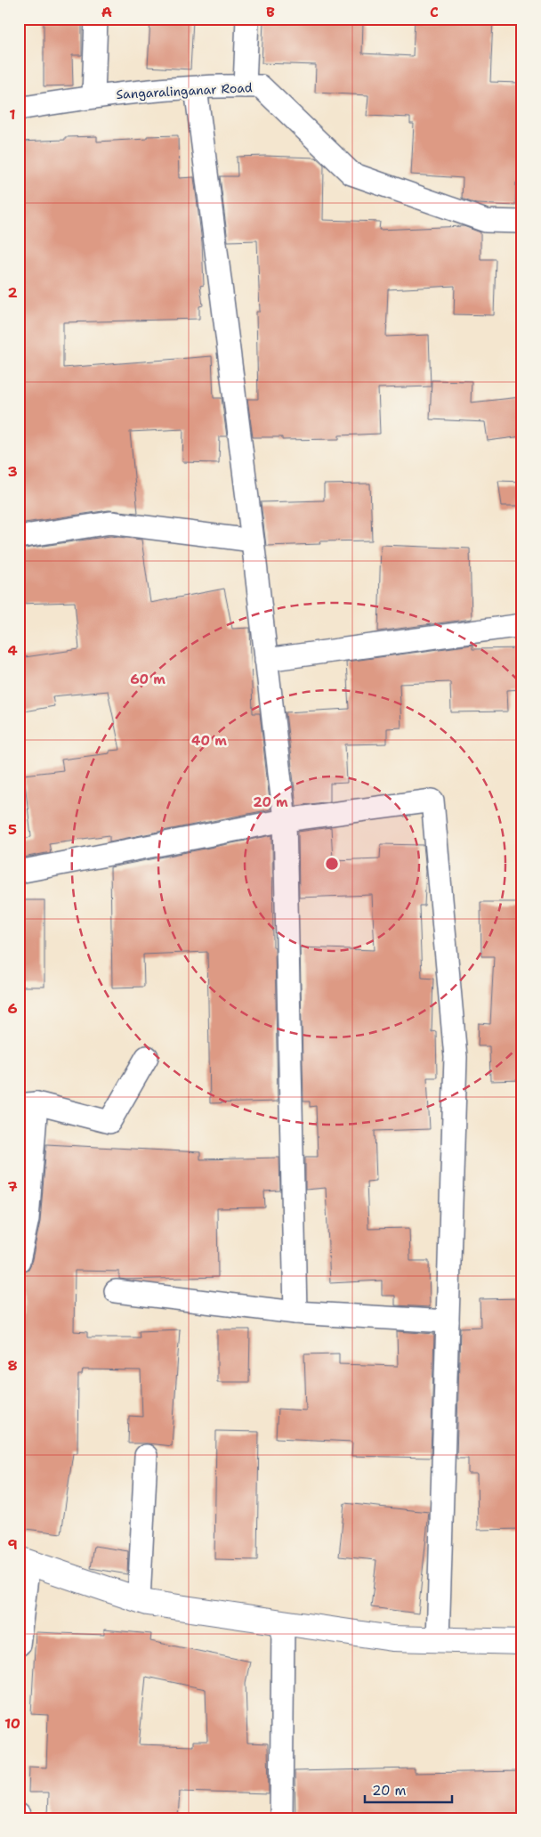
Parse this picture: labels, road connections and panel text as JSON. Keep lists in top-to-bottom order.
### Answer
{
  "streets": {
    "street": ["Sangaralinganar Road"]
  },
  "scale_bar": "20 m",
  "grid": {
    "columns": ["A", "B", "C"],
    "rows": [
      "1",
      "2",
      "3",
      "4",
      "5",
      "6",
      "7",
      "8",
      "9",
      "10"
    ]
  },
  "rings": ["60 m", "40 m", "20 m"]
}
